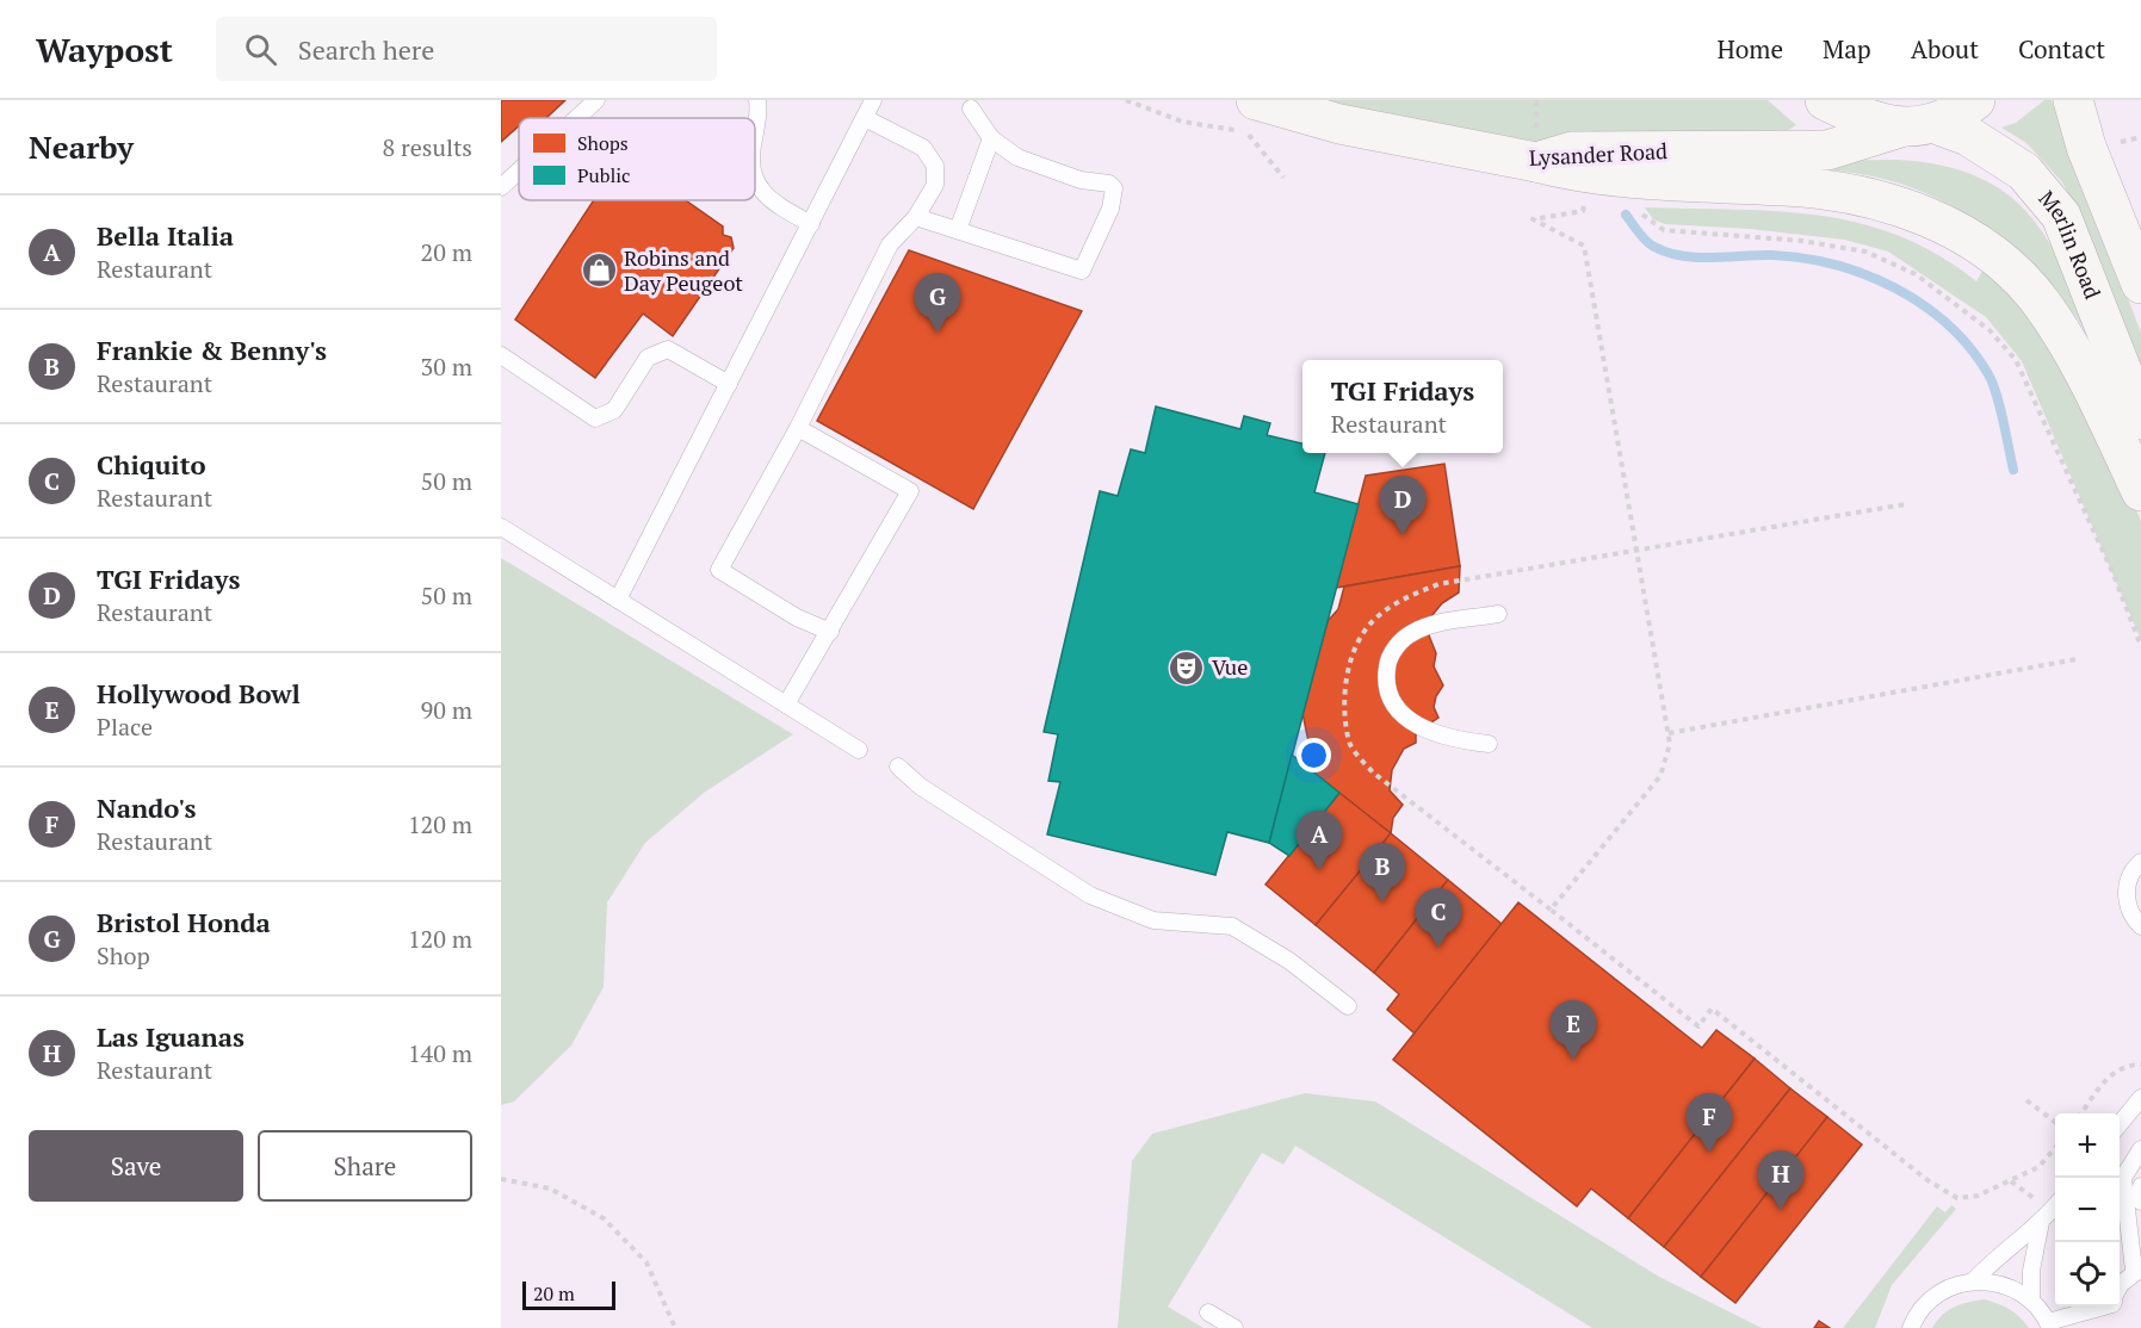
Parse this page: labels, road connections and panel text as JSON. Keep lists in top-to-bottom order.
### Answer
{
  "streets": {
    "street": ["Lysander Road", "Merlin Road"]
  },
  "crossings": [
    ["Lysander Road", "Merlin Road"]
  ],
  "places": {
    "shop": ["Robins and Day Peugeot"],
    "theatre": ["Vue"]
  },
  "legend": ["Shops", "Public"],
  "scale_bar": "20 m",
  "page": {
    "header": "Waypost",
    "search": "Search here",
    "nav": [
      "Home",
      "Map",
      "About",
      "Contact"
    ],
    "heading": ["Nearby", "8 results"],
    "list": [
      {
        "mark": "A",
        "name": "Bella Italia",
        "note": "Restaurant",
        "value": "20 m"
      },
      {
        "mark": "B",
        "name": "Frankie & Benny's",
        "note": "Restaurant",
        "value": "30 m"
      },
      {
        "mark": "C",
        "name": "Chiquito",
        "note": "Restaurant",
        "value": "50 m"
      },
      {
        "mark": "D",
        "name": "TGI Fridays",
        "note": "Restaurant",
        "value": "50 m"
      },
      {
        "mark": "E",
        "name": "Hollywood Bowl",
        "note": "Place",
        "value": "90 m"
      },
      {
        "mark": "F",
        "name": "Nando's",
        "note": "Restaurant",
        "value": "120 m"
      },
      {
        "mark": "G",
        "name": "Bristol Honda",
        "note": "Shop",
        "value": "120 m"
      },
      {
        "mark": "H",
        "name": "Las Iguanas",
        "note": "Restaurant",
        "value": "140 m"
      }
    ],
    "pins": [
      "G",
      "D",
      "A",
      "B",
      "C",
      "E",
      "F",
      "H"
    ],
    "popup": ["TGI Fridays", "Restaurant"],
    "buttons": ["Save", "Share"],
    "map_buttons": ["+", "−"],
    "scale": "20 m"
  }
}
